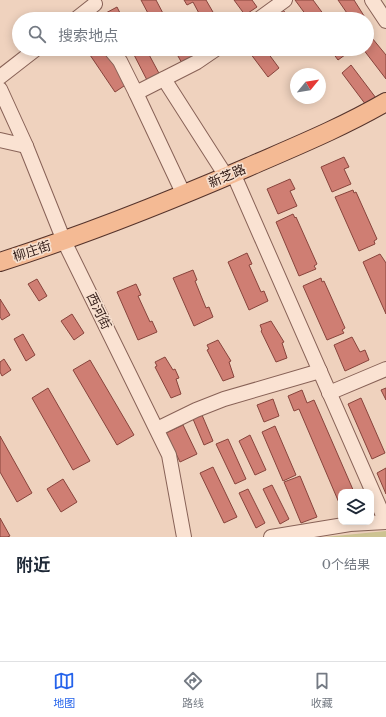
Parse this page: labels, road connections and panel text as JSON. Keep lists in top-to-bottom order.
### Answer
{
  "streets": {
    "main road": ["新芝路", "柳庄街"],
    "street": ["西河街"]
  },
  "crossings": [
    ["新芝路", "柳庄街"],
    ["新芝路", "西河街"],
    ["柳庄街", "西河街"]
  ],
  "north": "top right",
  "page": {
    "search": "搜索地点",
    "heading": ["附近", "0个结果"],
    "nav": ["地图", "路线", "收藏"]
  }
}
